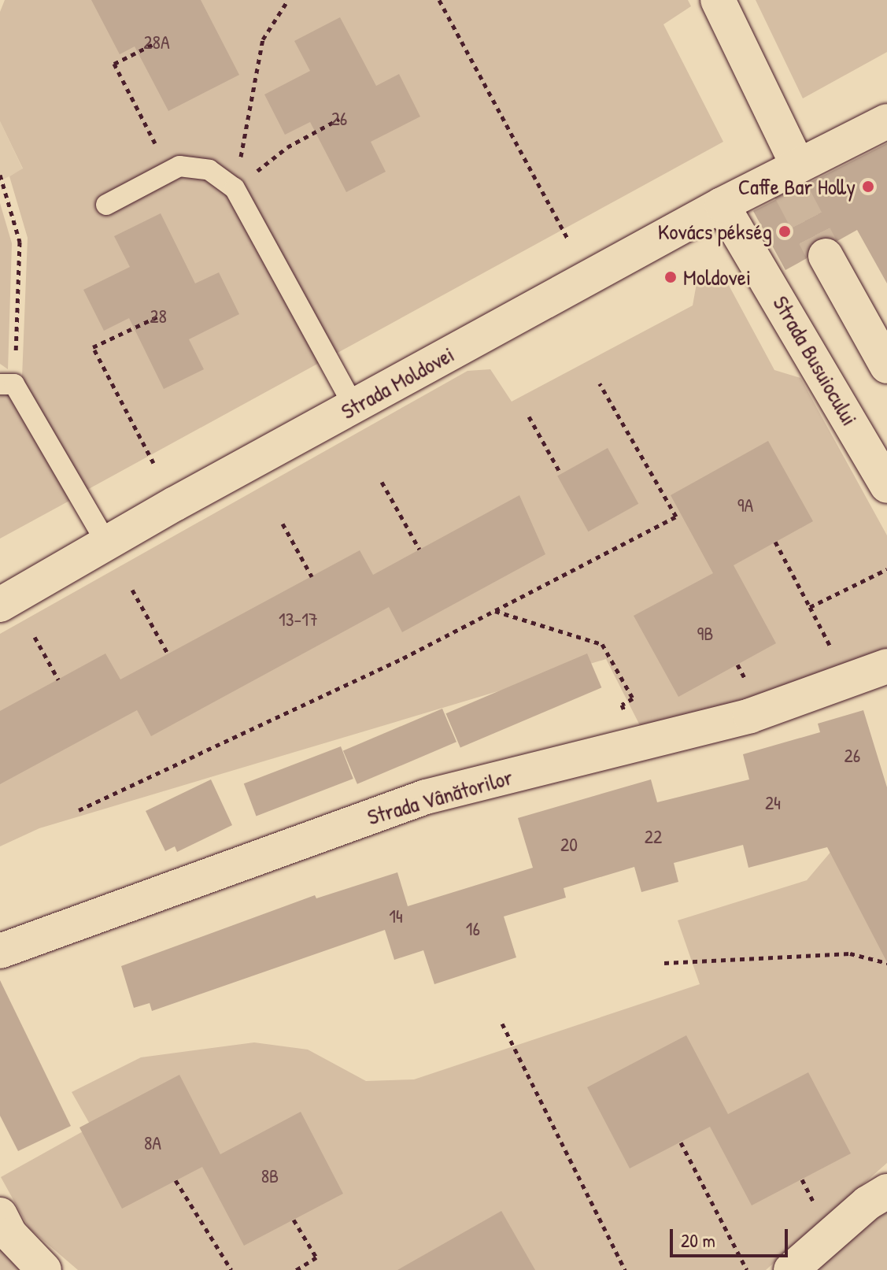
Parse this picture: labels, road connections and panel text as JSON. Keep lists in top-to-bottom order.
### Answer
{
  "streets": {
    "street": ["Strada Busuiocului", "Strada Moldovei", "Strada Vânătorilor"]
  },
  "crossings": [
    ["Strada Busuiocului", "Strada Moldovei"]
  ],
  "places": ["Caffe Bar Holly", "Kovács pékség", "Moldovei"],
  "house_numbers": [
    "28A",
    "26",
    "28",
    "9A",
    "13-17",
    "9B",
    "26",
    "24",
    "22",
    "20",
    "14",
    "16",
    "8A",
    "8B"
  ],
  "scale_bar": "20 m"
}
